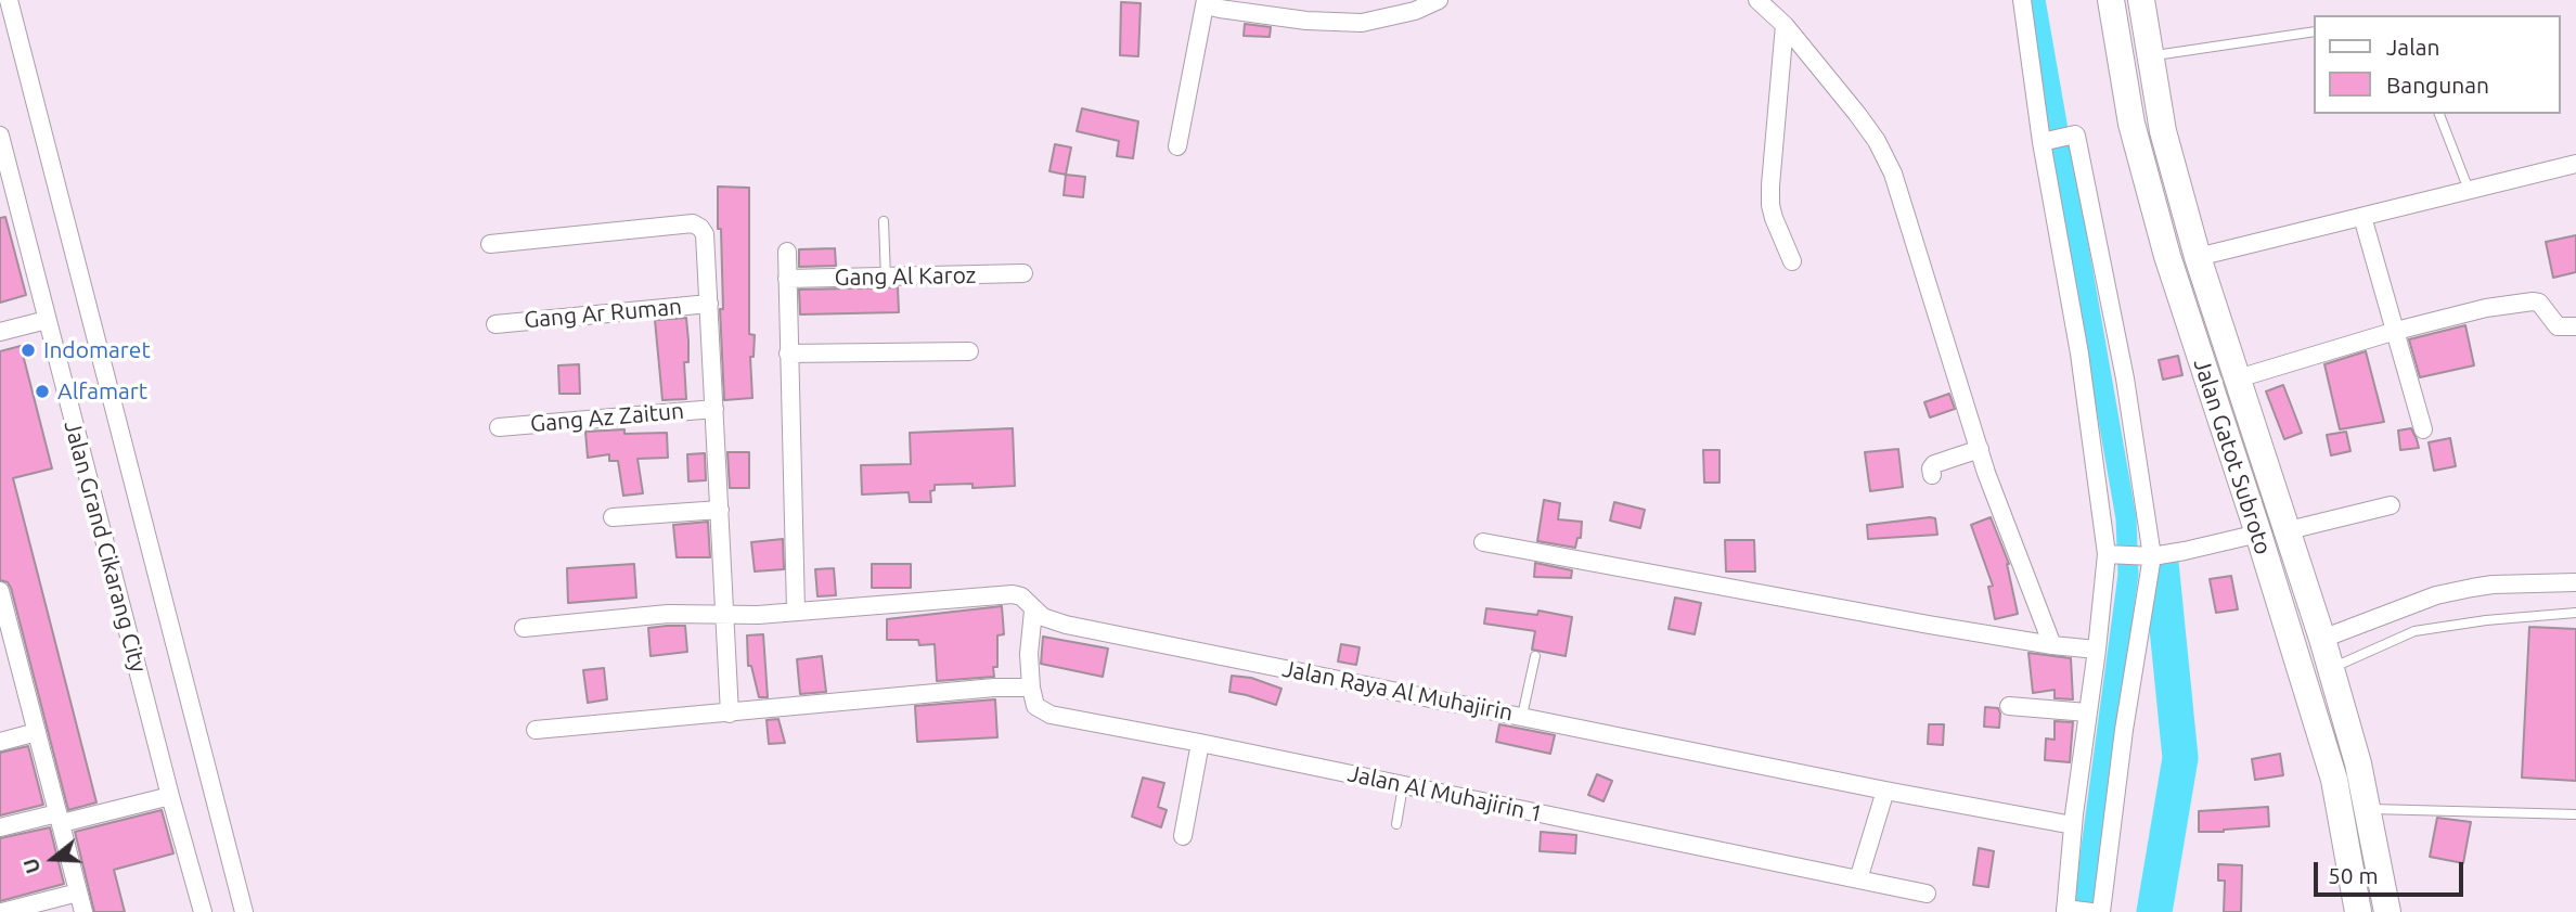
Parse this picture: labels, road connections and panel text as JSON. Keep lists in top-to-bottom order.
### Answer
{
  "streets": {
    "highway": ["Jalan Gatot Subroto"],
    "street": [
      "Gang Al Karoz",
      "Gang Ar Ruman",
      "Gang Az Zaitun",
      "Jalan Grand Cikarang City",
      "Jalan Raya Al Muhajirin",
      "Jalan Al Muhajirin 1"
    ]
  },
  "places": ["Indomaret", "Alfamart"],
  "legend": ["Jalan", "Bangunan"],
  "scale_bar": "50 m",
  "north": "left"
}
